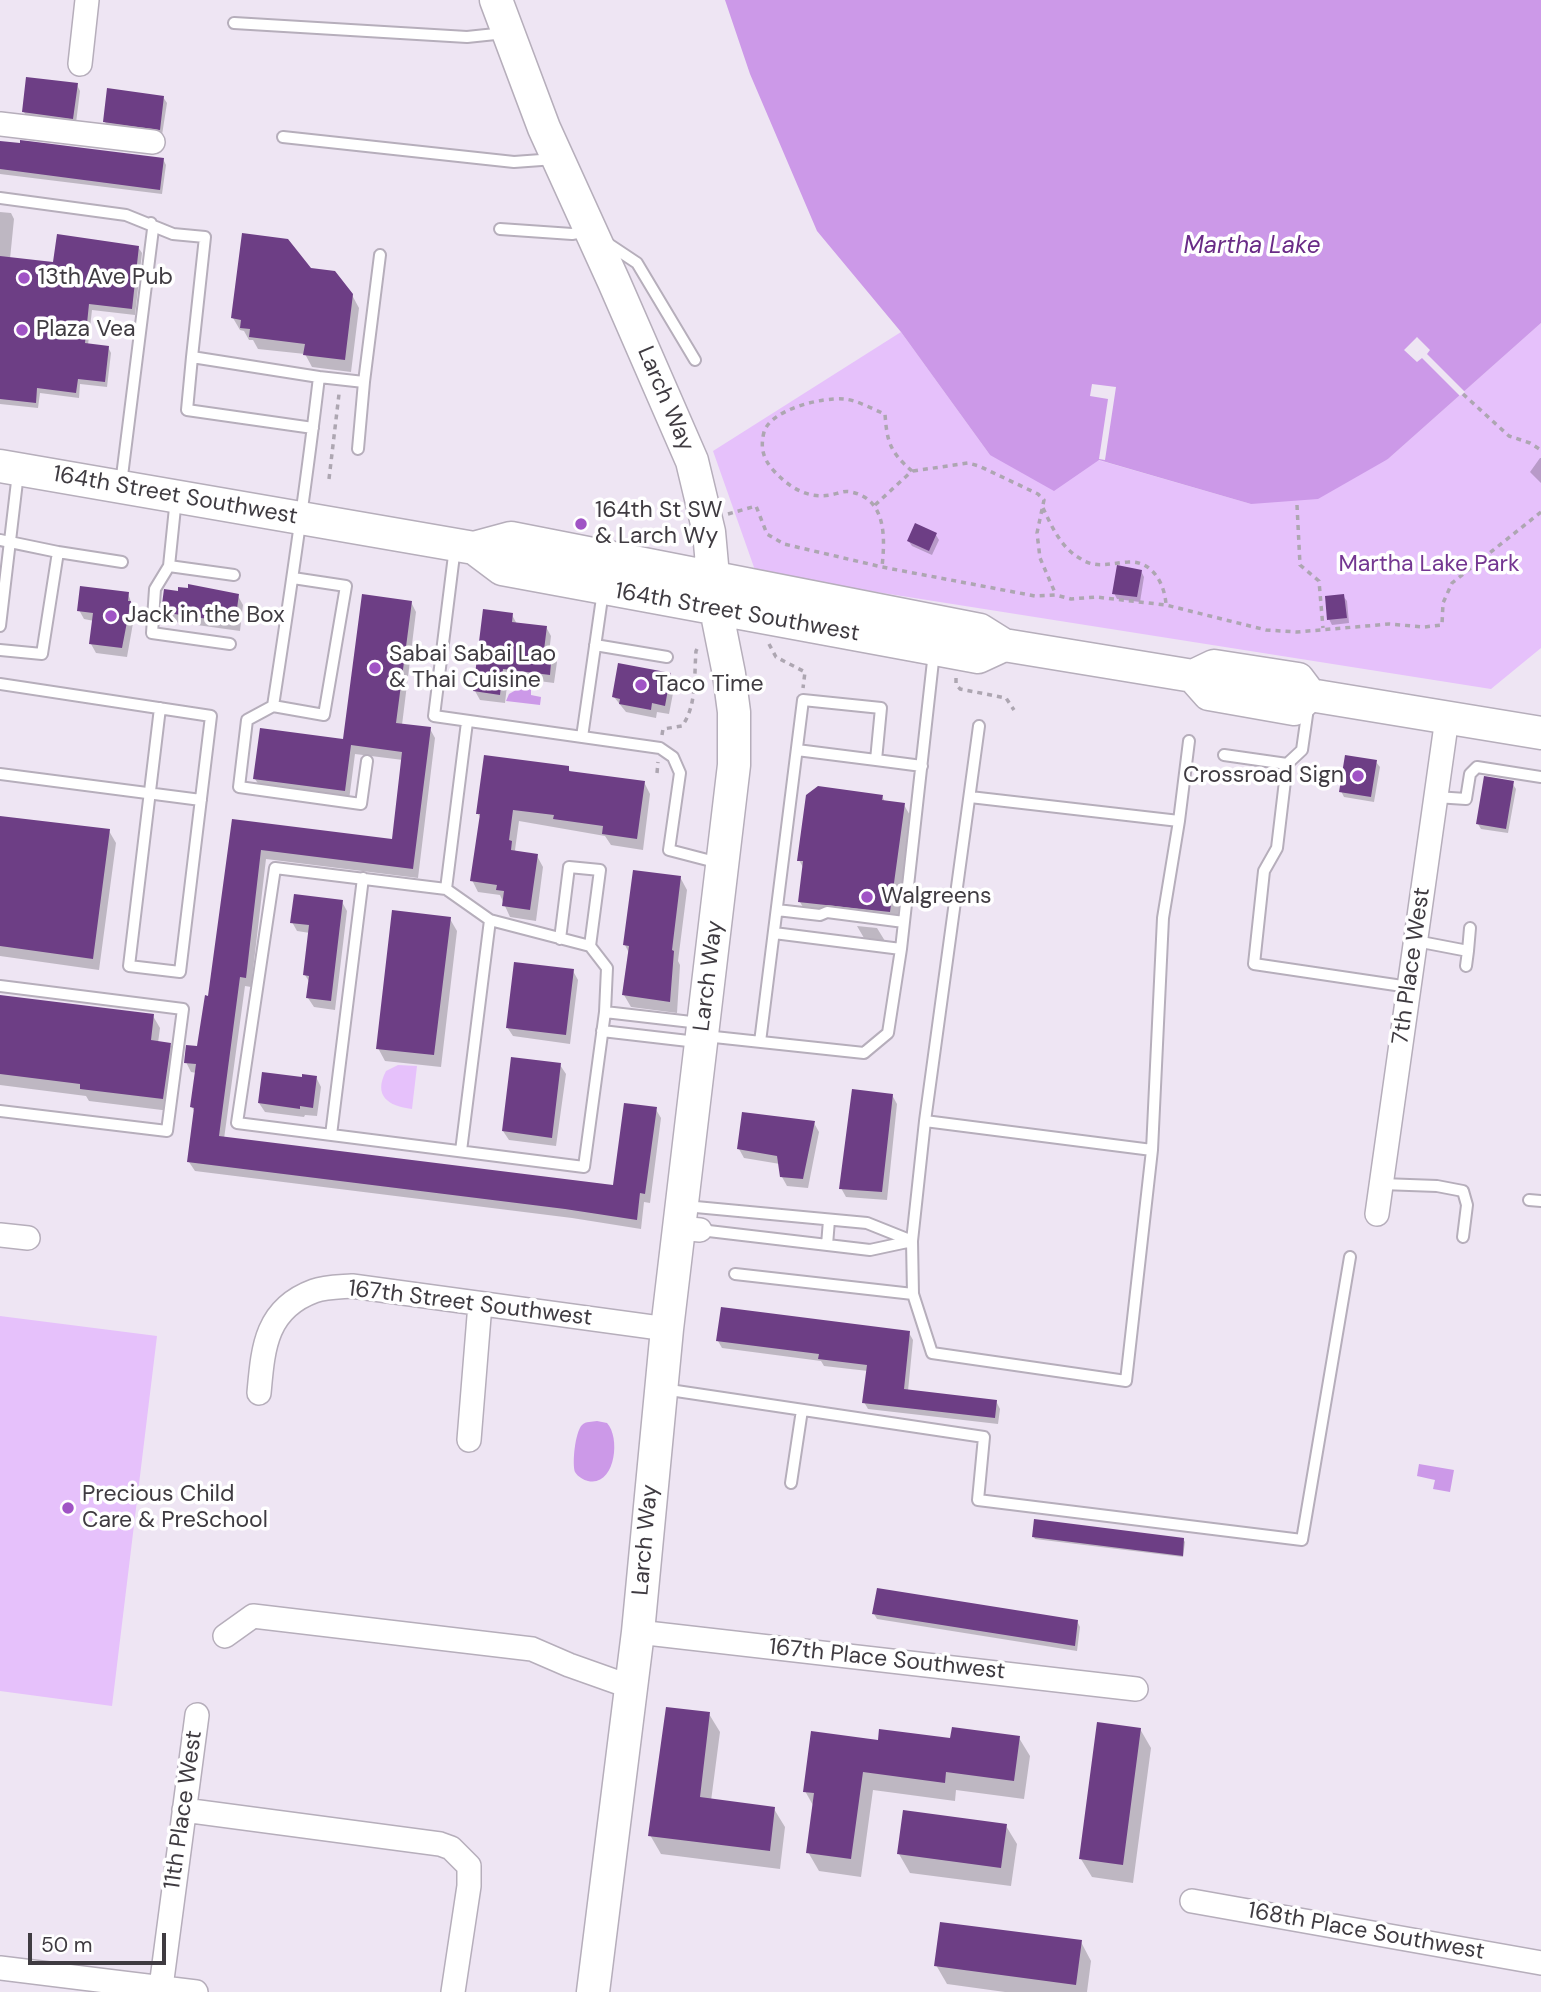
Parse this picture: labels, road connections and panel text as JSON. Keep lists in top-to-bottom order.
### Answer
{
  "streets": {
    "main road": ["Larch Way", "164th Street Southwest"],
    "street": [
      "7th Place West",
      "167th Street Southwest",
      "167th Place Southwest",
      "11th Place West",
      "168th Place Southwest"
    ]
  },
  "crossings": [
    ["Larch Way", "164th Street Southwest"],
    ["Larch Way", "167th Street Southwest"],
    ["Larch Way", "167th Place Southwest"],
    ["164th Street Southwest", "7th Place West"]
  ],
  "water": ["Martha Lake"],
  "parks": ["Martha Lake Park"],
  "places": [
    "13th Ave Pub",
    "Plaza Vea",
    "164th St SW & Larch Wy",
    "Jack in the Box",
    "Sabai Sabai Lao & Thai Cuisine",
    "Taco Time",
    "Crossroad Sign",
    "Walgreens",
    "Precious Child Care & PreSchool"
  ],
  "scale_bar": "50 m"
}
